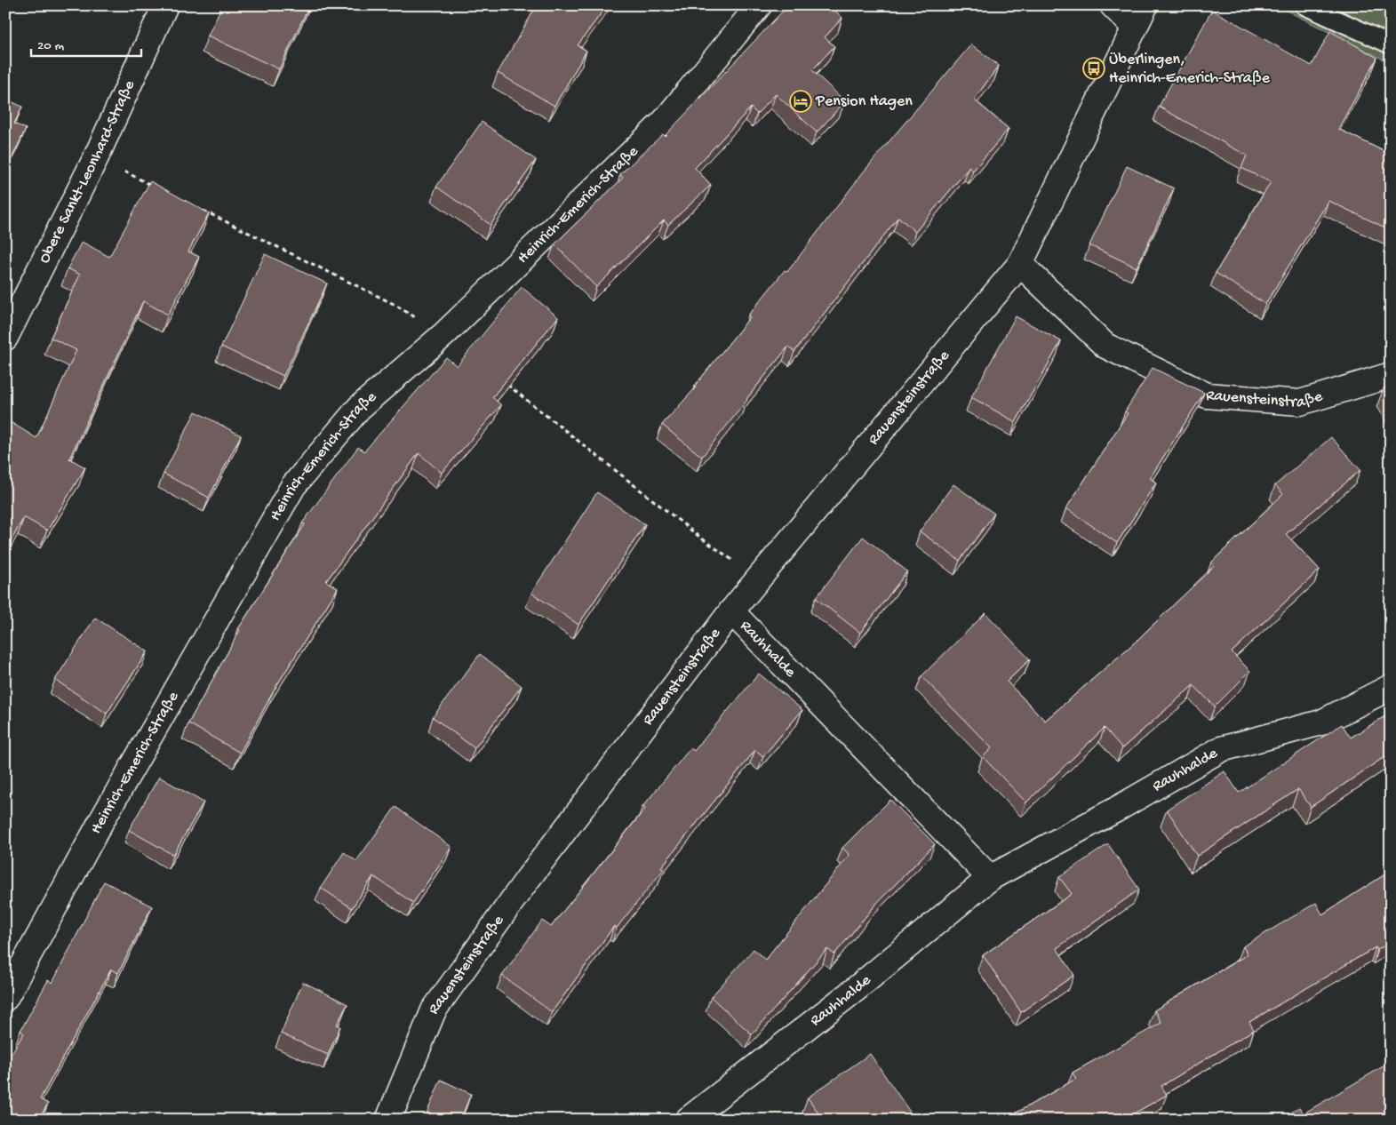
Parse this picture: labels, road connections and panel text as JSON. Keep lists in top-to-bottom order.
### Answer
{
  "streets": {
    "street": [
      "Obere Sankt-Leonhard-Straße",
      "Heinrich-Emerich-Straße",
      "Rauensteinstraße",
      "Rauhhalde"
    ]
  },
  "crossings": [
    ["Rauensteinstraße", "Rauhhalde"]
  ],
  "places": {
    "bus stop": ["Überlingen, Heinrich-Emerich-Straße"],
    "hotel": ["Pension Hagen"]
  },
  "scale_bar": "20 m"
}
